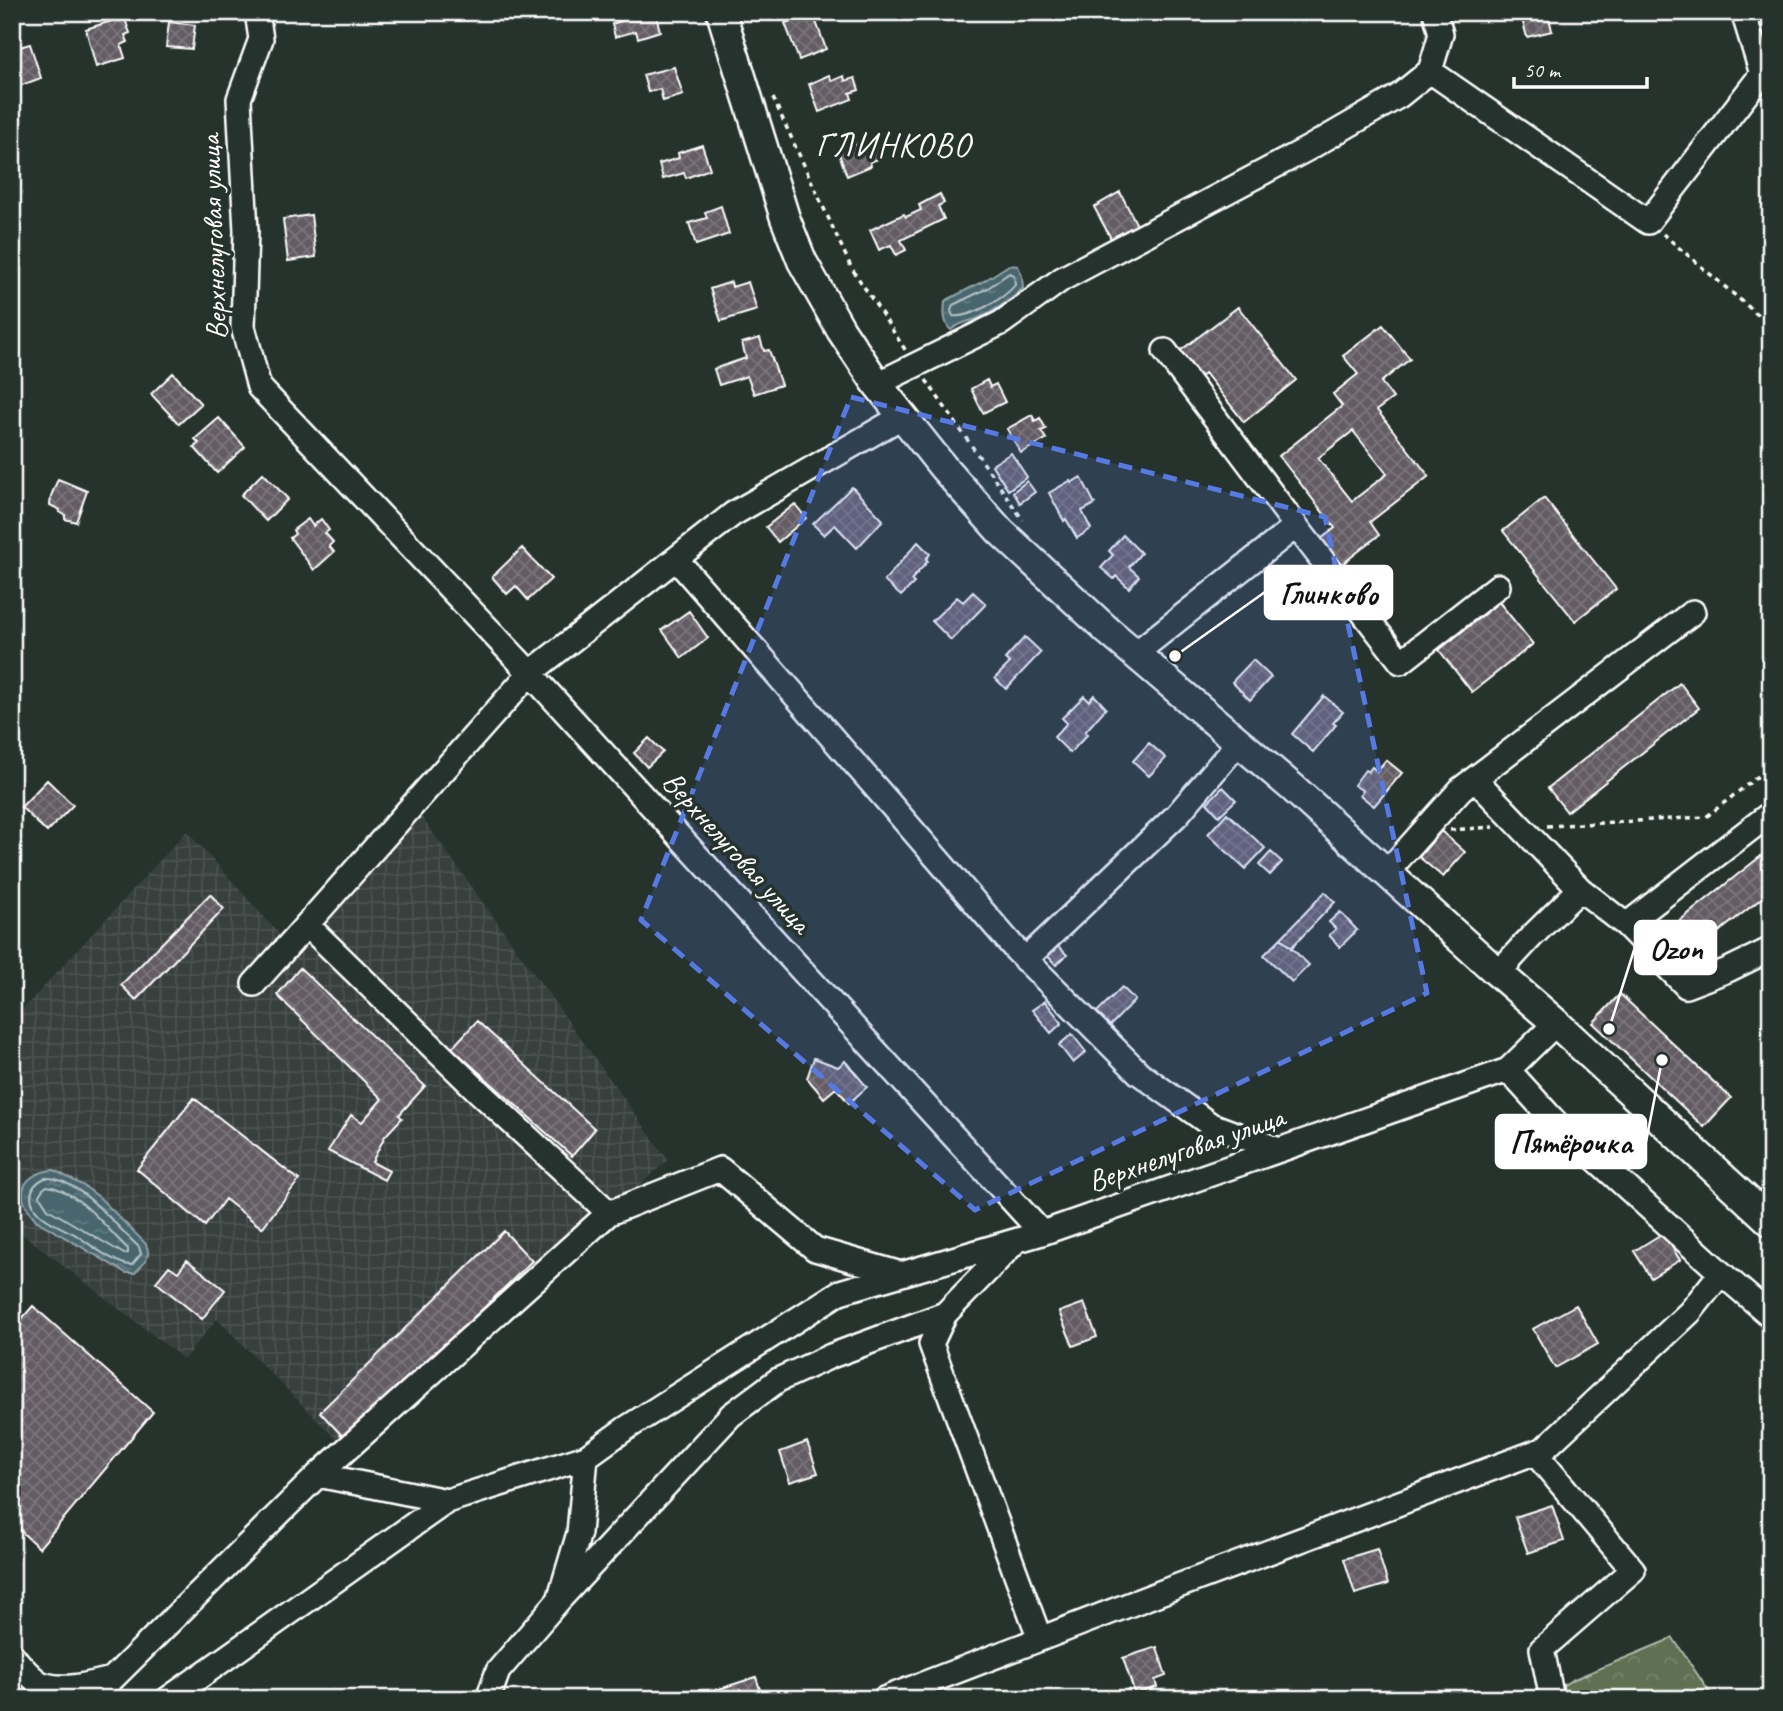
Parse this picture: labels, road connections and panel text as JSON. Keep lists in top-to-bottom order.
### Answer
{
  "streets": {
    "street": ["Верхнелуговая улица"]
  },
  "districts": ["ГЛИНКОВО"],
  "places": ["Глинково", "Ozon", "Пятёрочка"],
  "scale_bar": "50 m"
}
